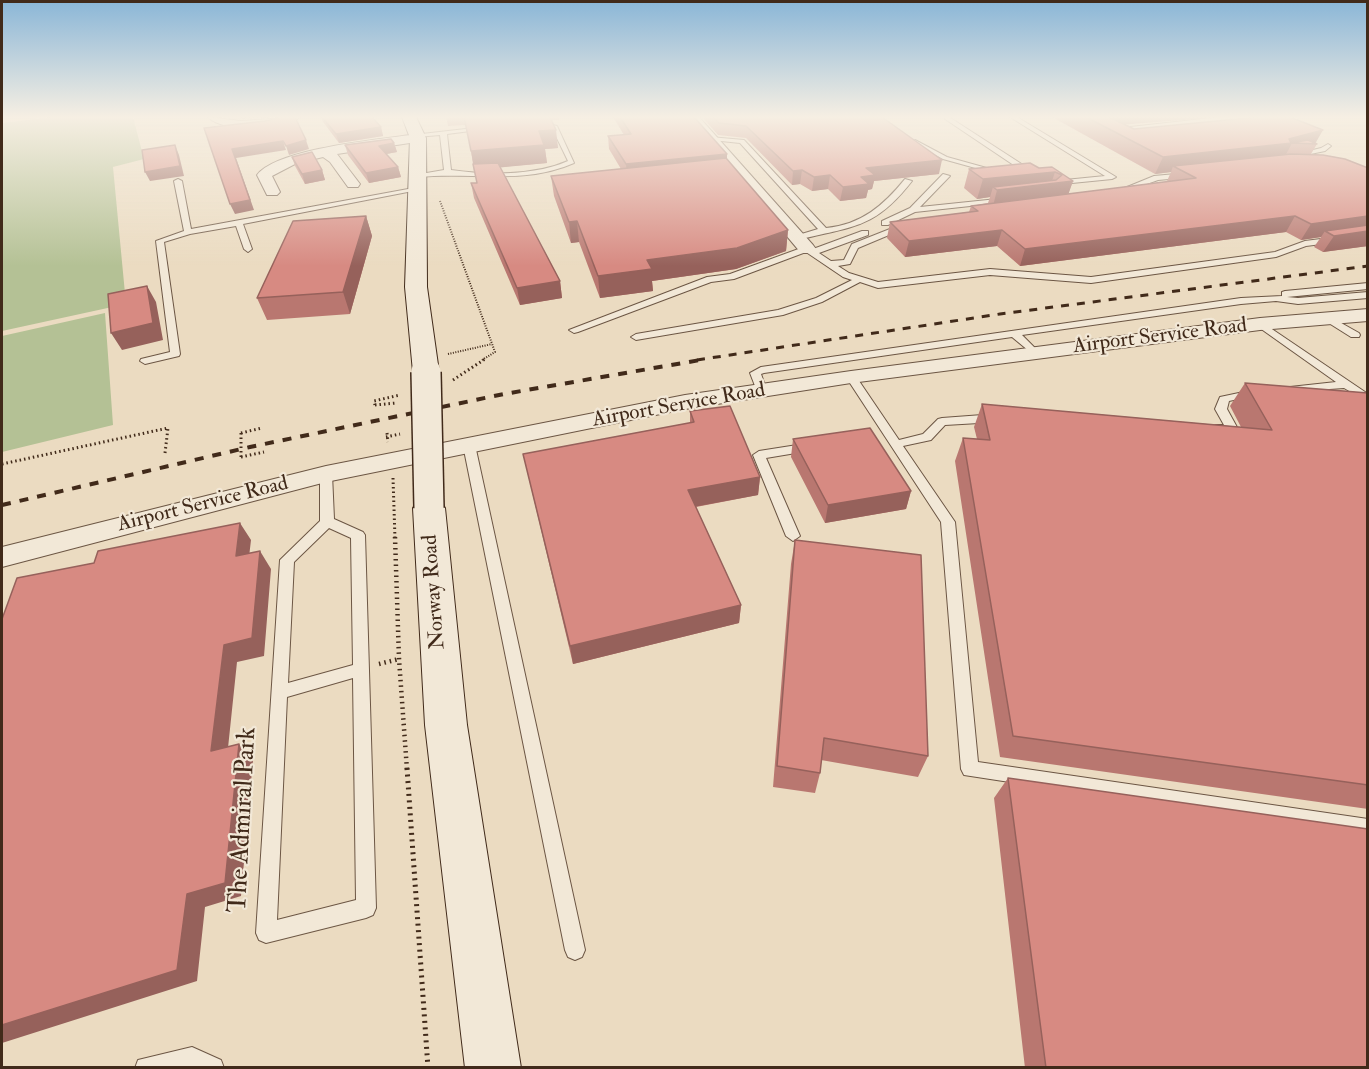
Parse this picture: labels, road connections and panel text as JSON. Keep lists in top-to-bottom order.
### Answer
{
  "streets": {
    "street": ["Airport Service Road", "Norway Road"],
    "lane": ["The Admiral Park"]
  }
}
